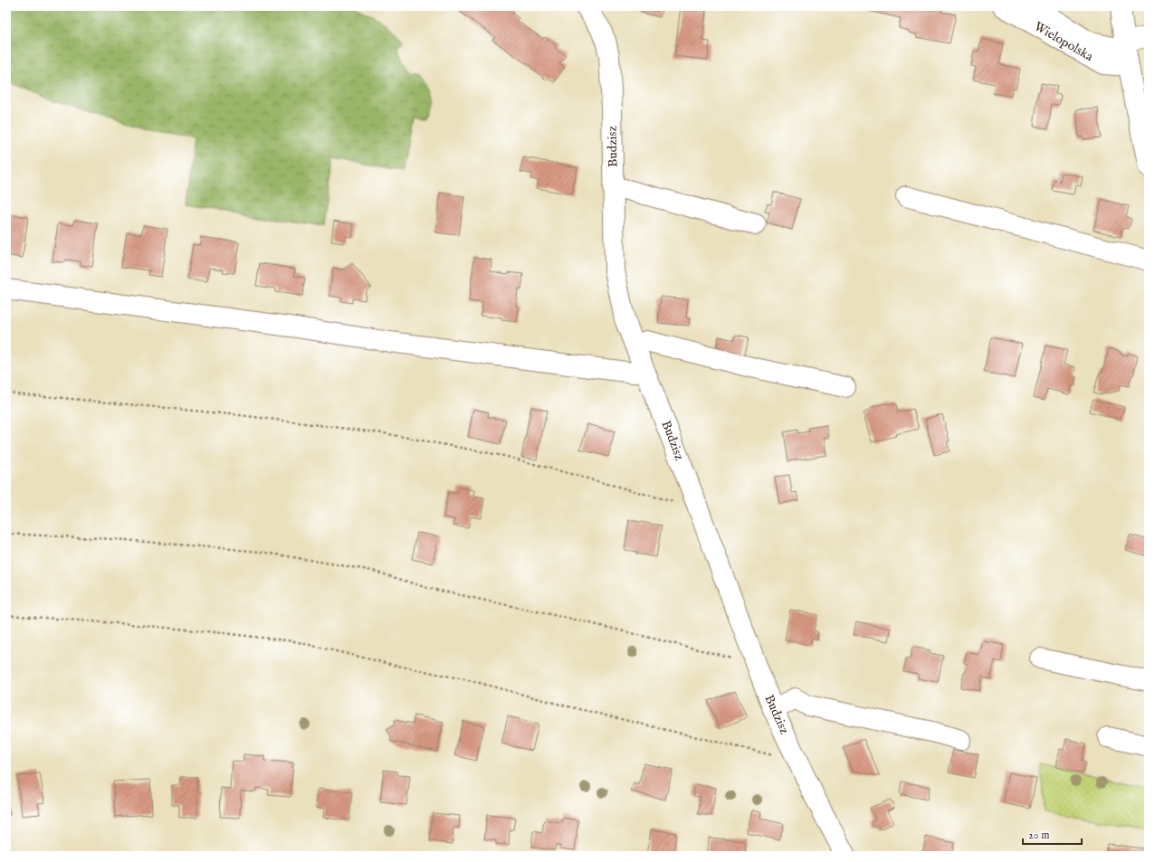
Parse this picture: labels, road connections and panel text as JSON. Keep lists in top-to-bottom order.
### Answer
{
  "streets": {
    "street": ["Wielopolska", "Budzisz"]
  },
  "scale_bar": "20 m"
}
